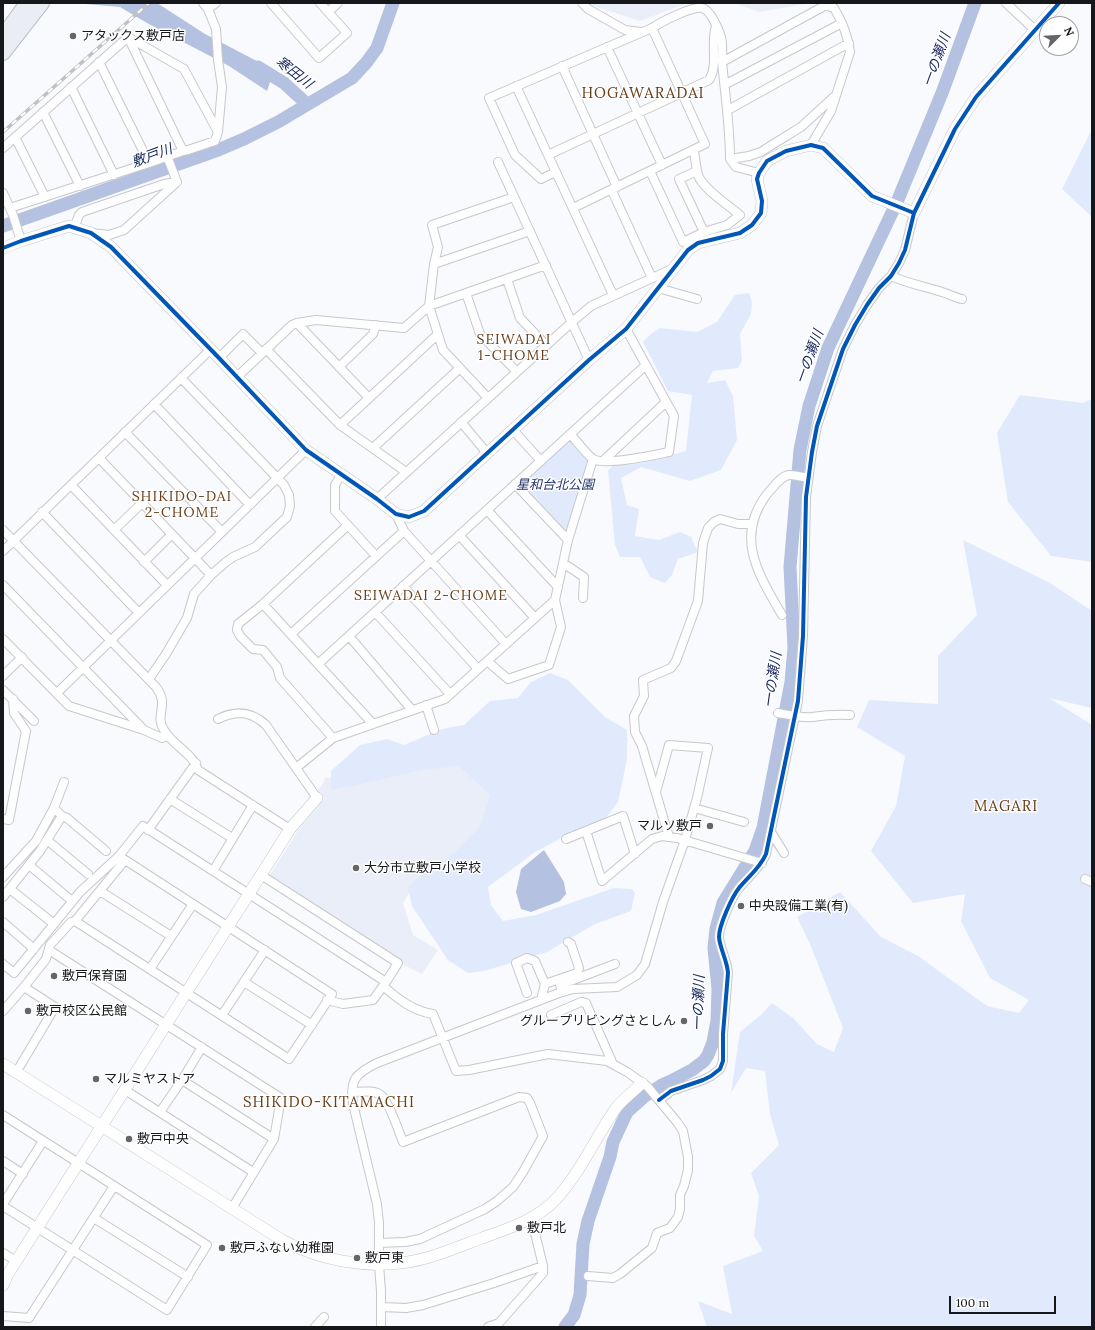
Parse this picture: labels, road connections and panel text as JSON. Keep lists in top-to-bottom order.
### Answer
{
  "districts": [
    "HOGAWARADAI",
    "SEIWADAI 1-CHOME",
    "SHIKIDO-DAI 2-CHOME",
    "SEIWADAI 2-CHOME",
    "MAGARI",
    "SHIKIDO-KITAMACHI"
  ],
  "water": ["一の瀬川", "寒田川", "敷戸川"],
  "parks": ["星和台北公園"],
  "places": [
    "アタックス敷戸店",
    "マルソ敷戸",
    "大分市立敷戸小学校",
    "中央設備工業(有)",
    "敷戸保育園",
    "敷戸校区公民館",
    "グループリビングさとしん",
    "マルミヤストア",
    "敷戸中央",
    "敷戸北",
    "敷戸ふない幼稚園",
    "敷戸東"
  ],
  "scale_bar": "100 m",
  "north": "top right"
}
